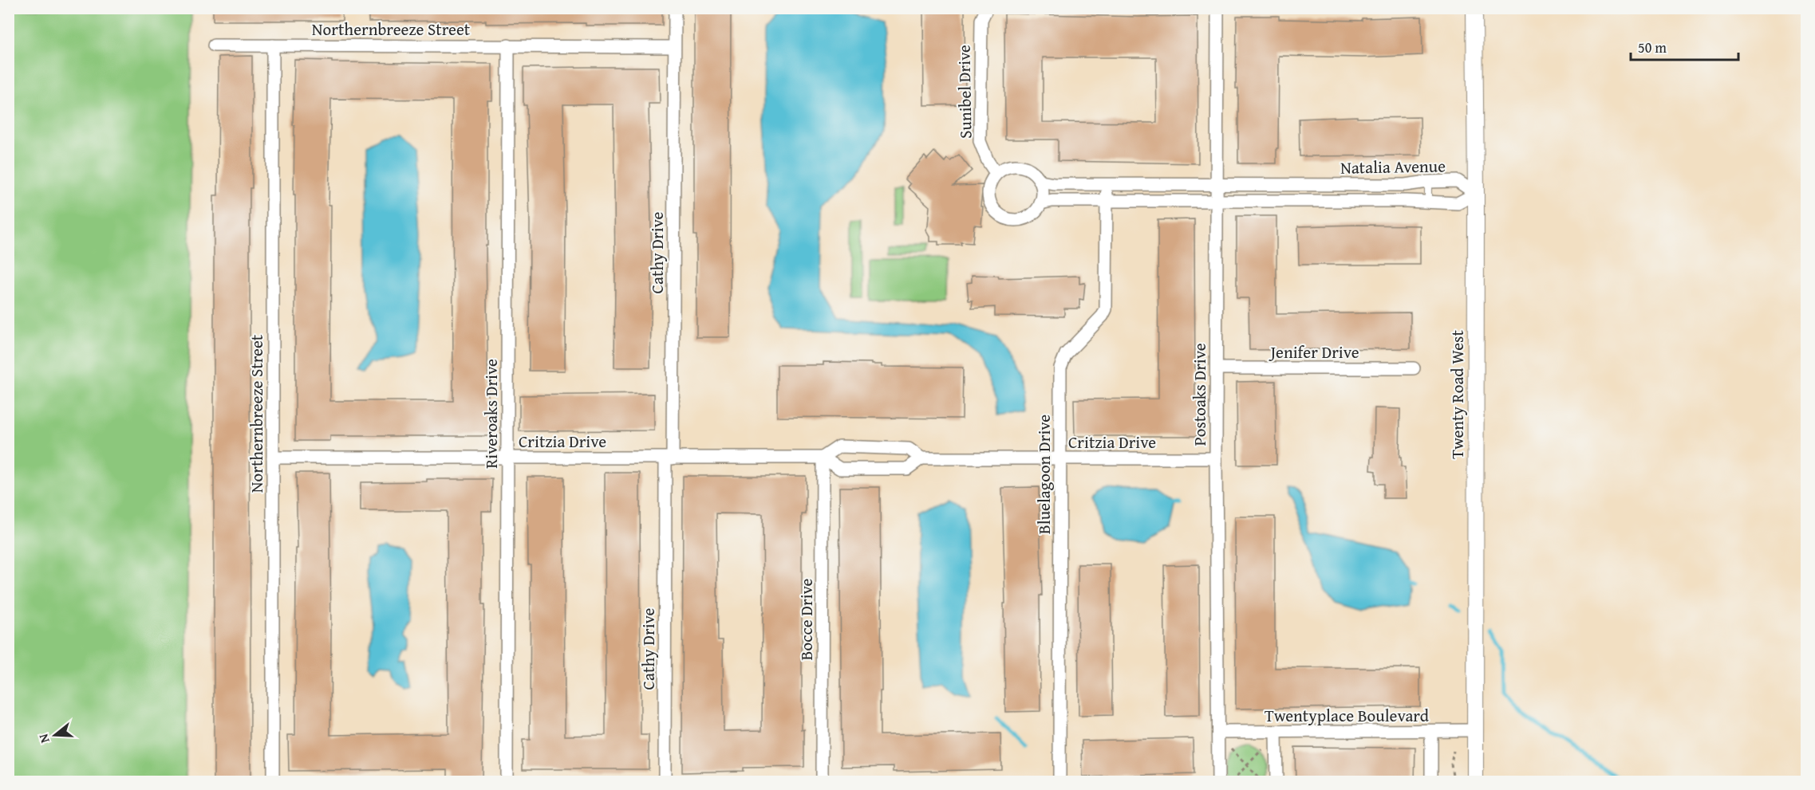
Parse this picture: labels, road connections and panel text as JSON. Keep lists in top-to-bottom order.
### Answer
{
  "streets": {
    "street": [
      "Northernbreeze Street",
      "Sunibel Drive",
      "Natalia Avenue",
      "Cathy Drive",
      "Jenifer Drive",
      "Postoaks Drive",
      "Twenty Road West",
      "Riveroaks Drive",
      "Critzia Drive",
      "Bluelagoon Drive",
      "Bocce Drive",
      "Twentyplace Boulevard"
    ]
  },
  "crossings": [
    ["Northernbreeze Street", "Riveroaks Drive"],
    ["Northernbreeze Street", "Critzia Drive"],
    ["Sunibel Drive", "Natalia Avenue"],
    ["Natalia Avenue", "Postoaks Drive"],
    ["Natalia Avenue", "Twenty Road West"],
    ["Natalia Avenue", "Bluelagoon Drive"],
    ["Cathy Drive", "Critzia Drive"],
    ["Jenifer Drive", "Postoaks Drive"],
    ["Postoaks Drive", "Critzia Drive"],
    ["Postoaks Drive", "Twentyplace Boulevard"],
    ["Twenty Road West", "Twentyplace Boulevard"],
    ["Riveroaks Drive", "Critzia Drive"],
    ["Critzia Drive", "Bluelagoon Drive"],
    ["Critzia Drive", "Bocce Drive"]
  ],
  "scale_bar": "50 m",
  "north": "left"
}
